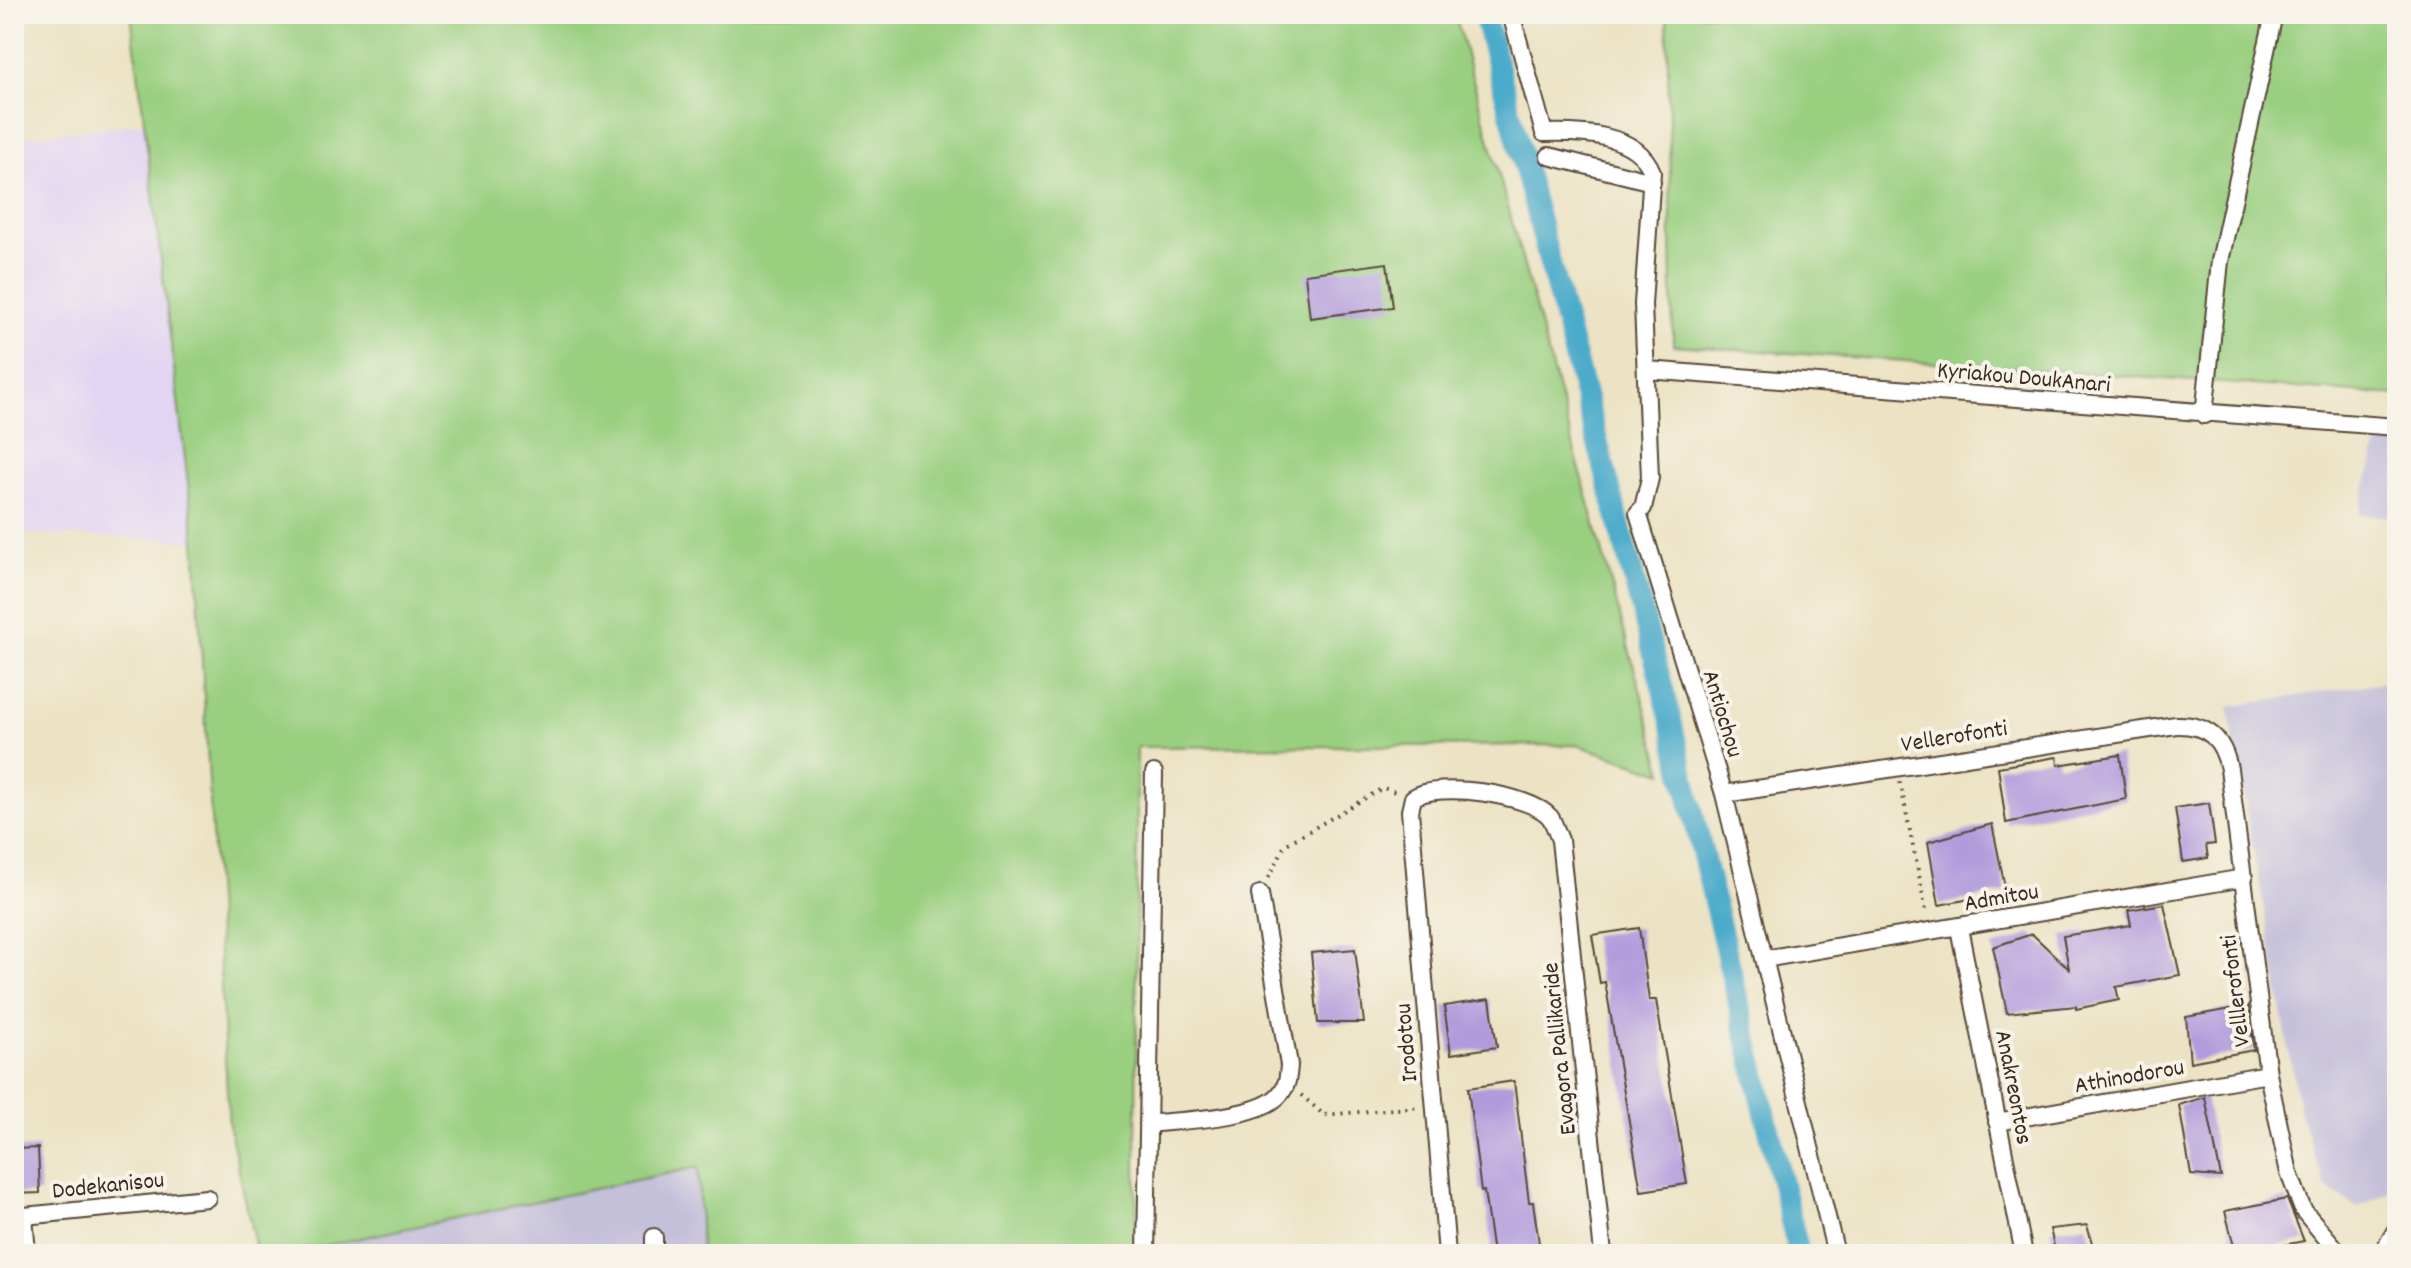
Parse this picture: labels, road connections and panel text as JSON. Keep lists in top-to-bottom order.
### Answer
{
  "streets": {
    "street": [
      "Kyriakou DoukAnari",
      "Antiochou",
      "Vellerofonti",
      "Admitou",
      "Velllerofonti",
      "Irodotou",
      "Evagora Pallikaride",
      "Athinodorou",
      "Anakreontos",
      "Dodekanisou"
    ]
  },
  "crossings": [
    ["Kyriakou DoukAnari", "Antiochou"],
    ["Antiochou", "Vellerofonti"],
    ["Antiochou", "Admitou"],
    ["Vellerofonti", "Velllerofonti"],
    ["Admitou", "Velllerofonti"],
    ["Admitou", "Anakreontos"],
    ["Velllerofonti", "Athinodorou"],
    ["Irodotou", "Evagora Pallikaride"],
    ["Athinodorou", "Anakreontos"]
  ]
}
